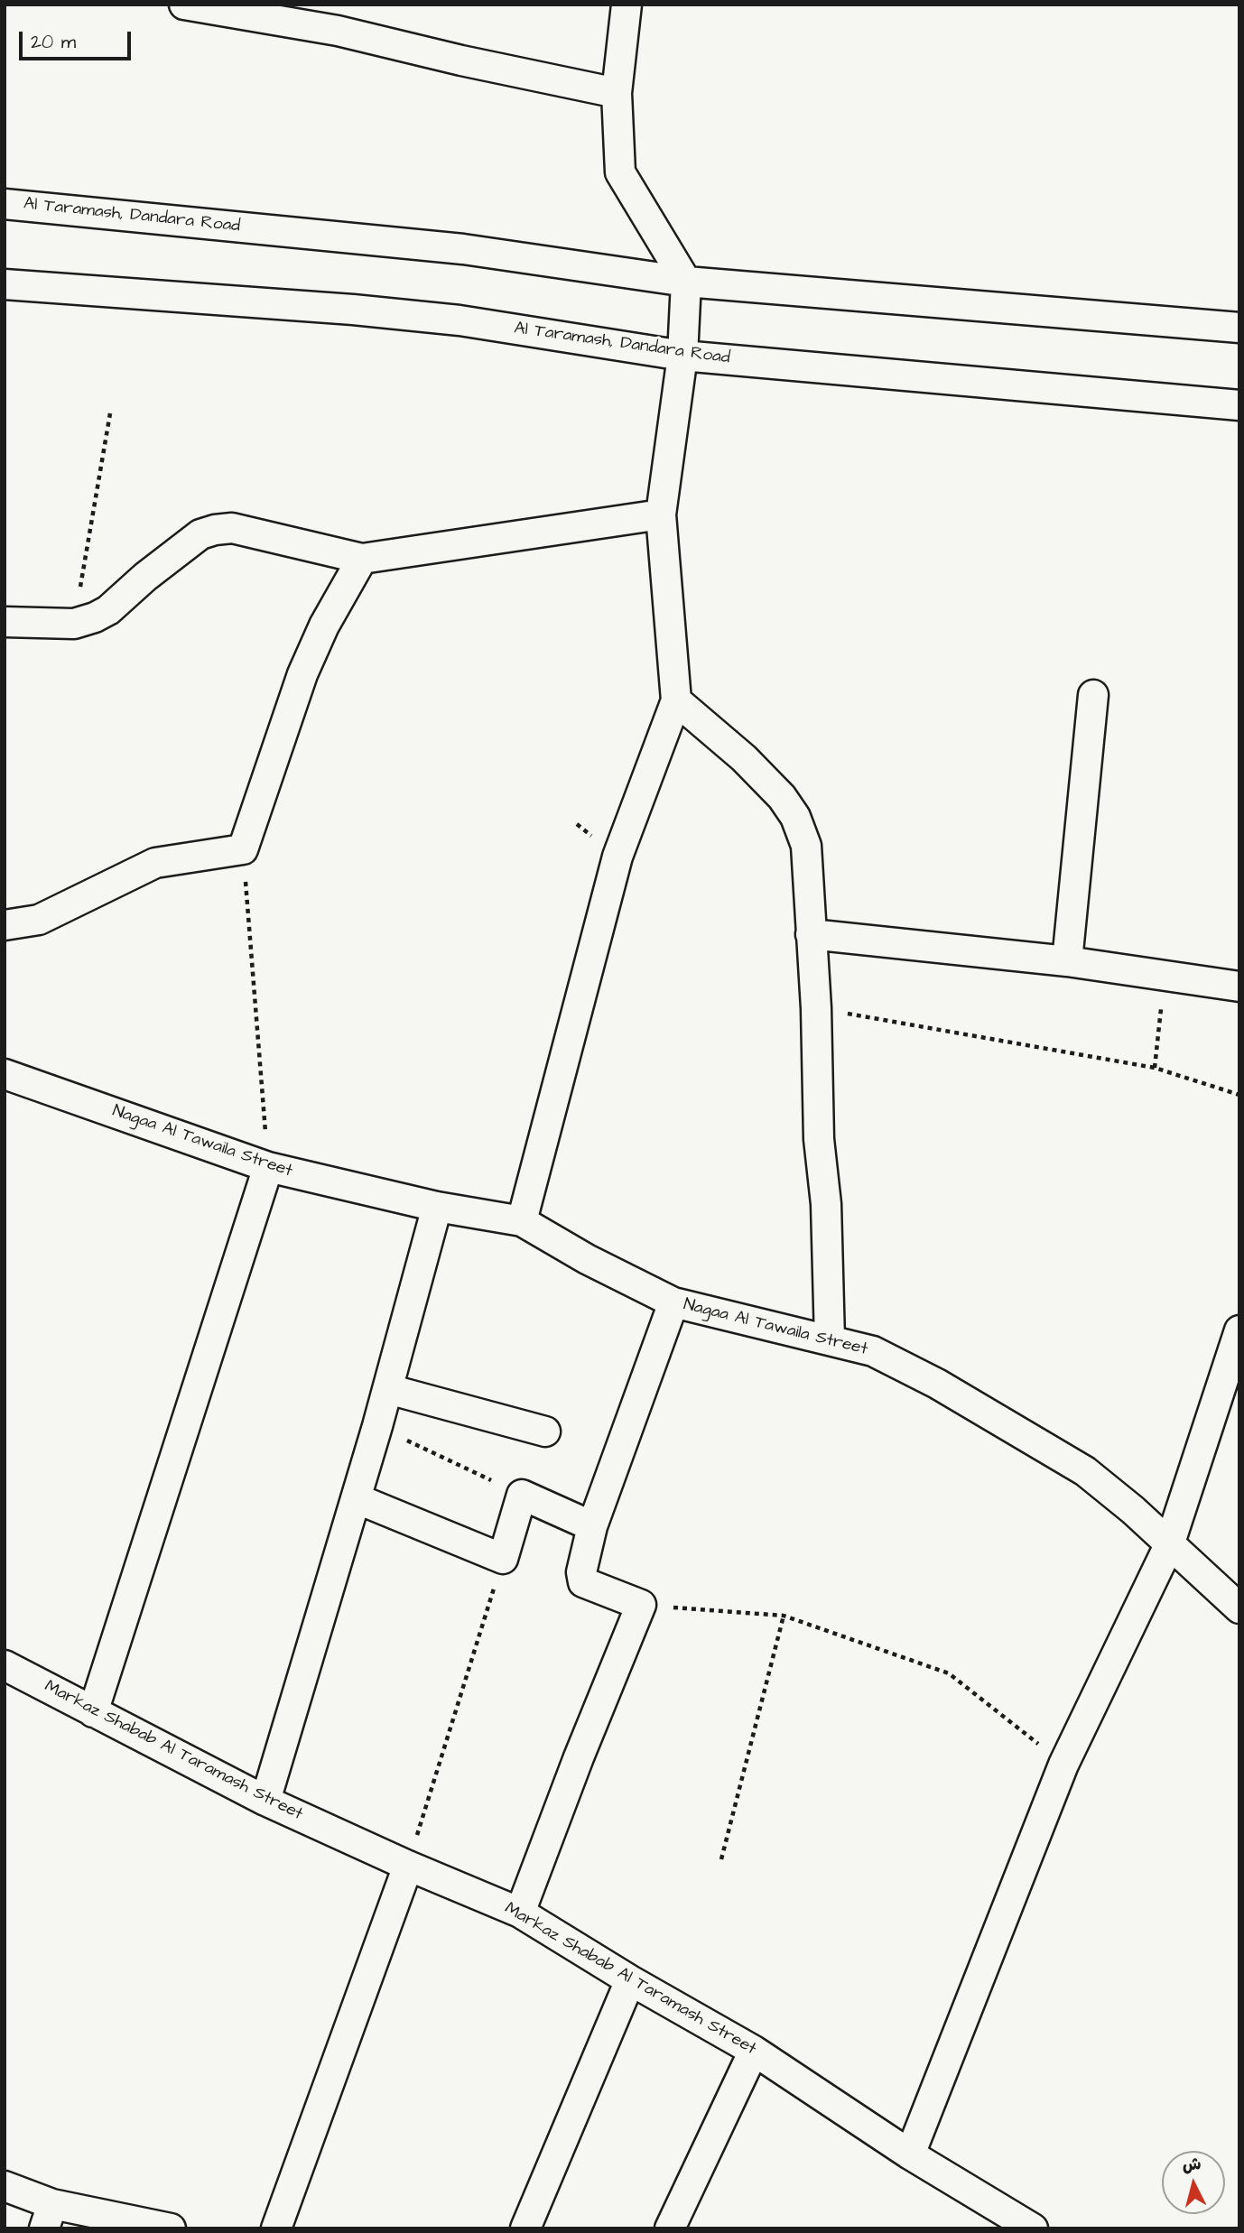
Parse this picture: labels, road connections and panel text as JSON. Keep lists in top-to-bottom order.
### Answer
{
  "streets": {
    "street": ["Al Taramash, Dandara Road", "Nagaa Al Tawaila Street", "Markaz Shabab Al Taramash Street"]
  },
  "scale_bar": "20 m",
  "north": "top"
}
